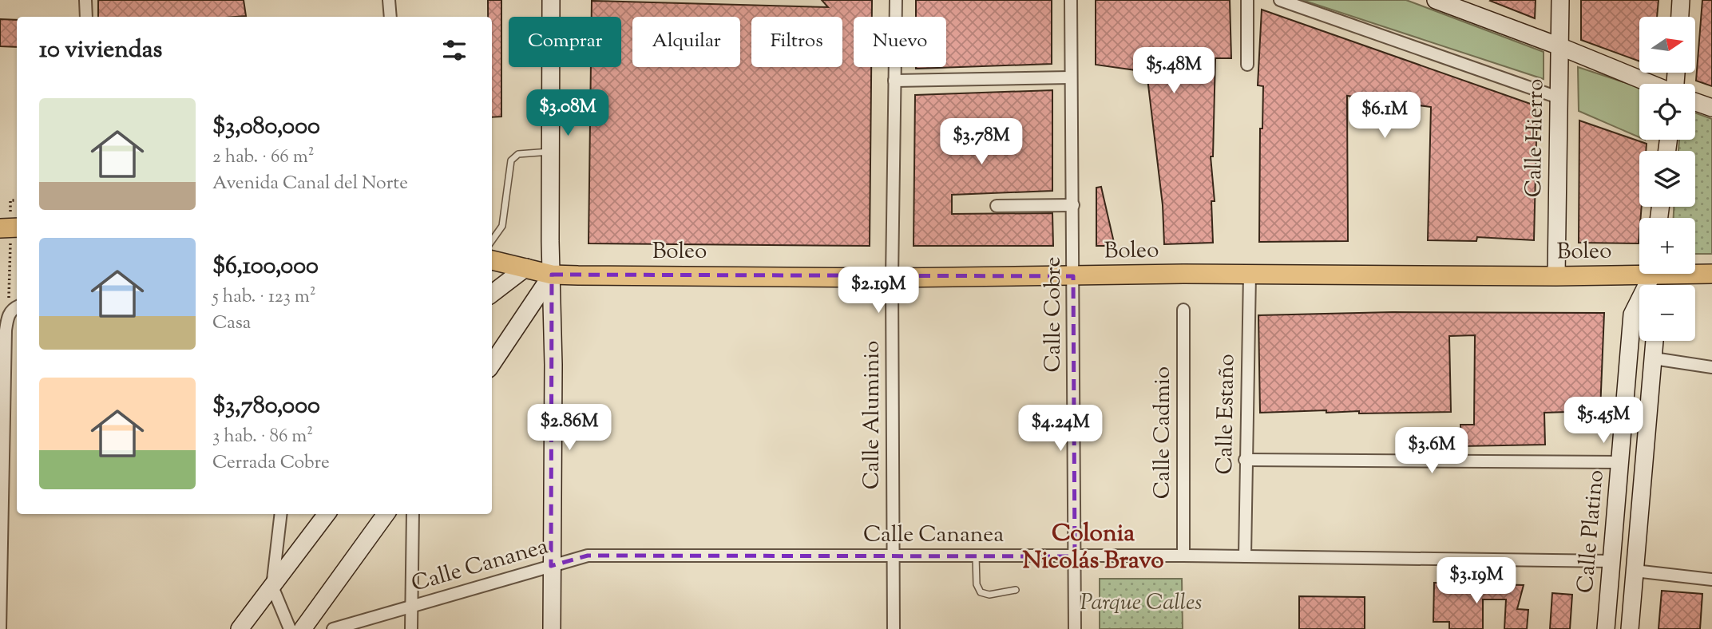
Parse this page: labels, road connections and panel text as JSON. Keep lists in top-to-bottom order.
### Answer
{
  "streets": {
    "main road": ["Calle Hierro", "Boleo", "Calle Platino"],
    "street": [
      "Calle Cobre",
      "Calle Estaño",
      "Calle Aluminio",
      "Calle Cadmio",
      "Calle Cananea"
    ]
  },
  "crossings": [
    ["Calle Hierro", "Boleo"],
    ["Boleo", "Calle Cobre"],
    ["Boleo", "Calle Estaño"],
    ["Boleo", "Calle Aluminio"],
    ["Calle Cobre", "Calle Cananea"],
    ["Calle Estaño", "Calle Cananea"],
    ["Calle Aluminio", "Calle Cananea"],
    ["Calle Cadmio", "Calle Cananea"],
    ["Calle Platino", "Calle Cananea"]
  ],
  "districts": ["Colonia Nicolás Bravo"],
  "parks": ["Parque Calles"],
  "north": "right",
  "page": {
    "map_buttons": ["+", "−"],
    "chip": [
      "Comprar",
      "Alquilar",
      "Filtros",
      "Nuevo"
    ],
    "heading": "10 viviendas",
    "price": [
      "$5.48M",
      "$3.08M",
      "$6.1M",
      "$3.78M",
      "$2.19M",
      "$5.45M",
      "$2.86M",
      "$4.24M",
      "$3.6M",
      "$3.19M"
    ],
    "list": [
      {
        "name": "$3,080,000",
        "note": "2 hab. · 66 m² · Avenida Canal del Norte"
      },
      {
        "name": "$6,100,000",
        "note": "5 hab. · 123 m² · Casa"
      },
      {
        "name": "$3,780,000",
        "note": "3 hab. · 86 m² · Cerrada Cobre"
      }
    ]
  }
}
